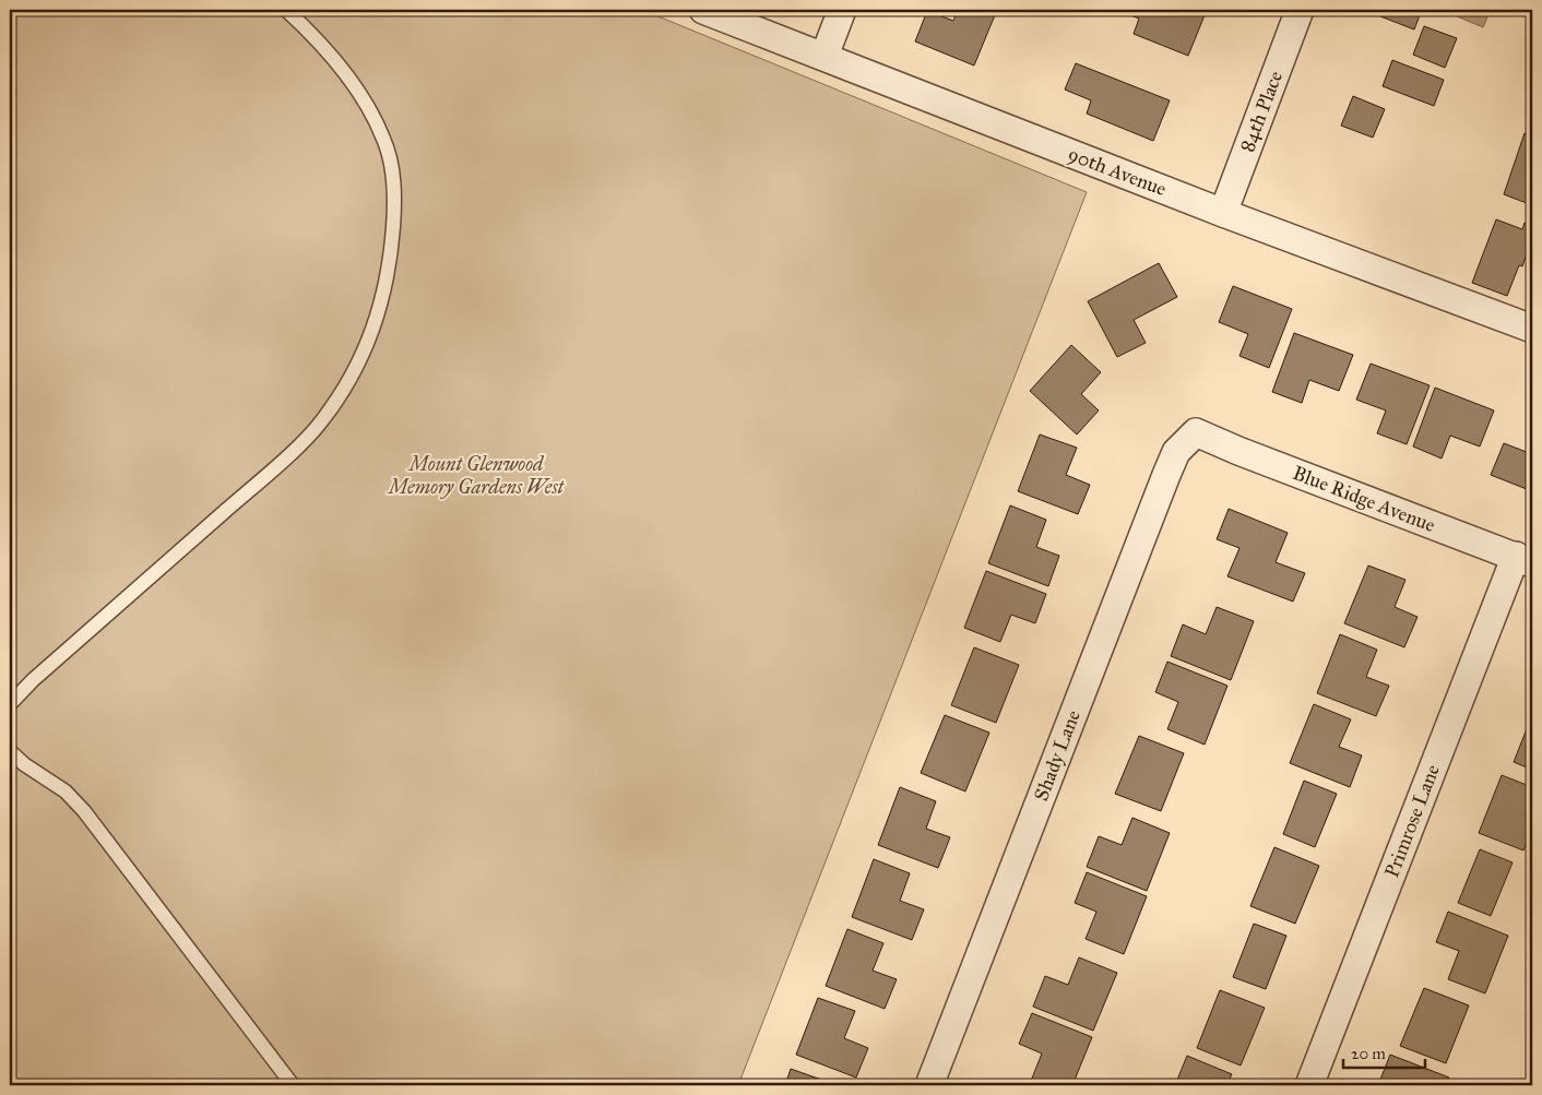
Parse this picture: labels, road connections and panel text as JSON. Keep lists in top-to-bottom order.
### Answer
{
  "streets": {
    "street": [
      "84th Place",
      "90th Avenue",
      "Blue Ridge Avenue",
      "Shady Lane",
      "Primrose Lane"
    ]
  },
  "crossings": [
    ["84th Place", "90th Avenue"],
    ["Blue Ridge Avenue", "Shady Lane"],
    ["Blue Ridge Avenue", "Primrose Lane"]
  ],
  "parks": ["Mount Glenwood Memory Gardens West"],
  "scale_bar": "20 m"
}
